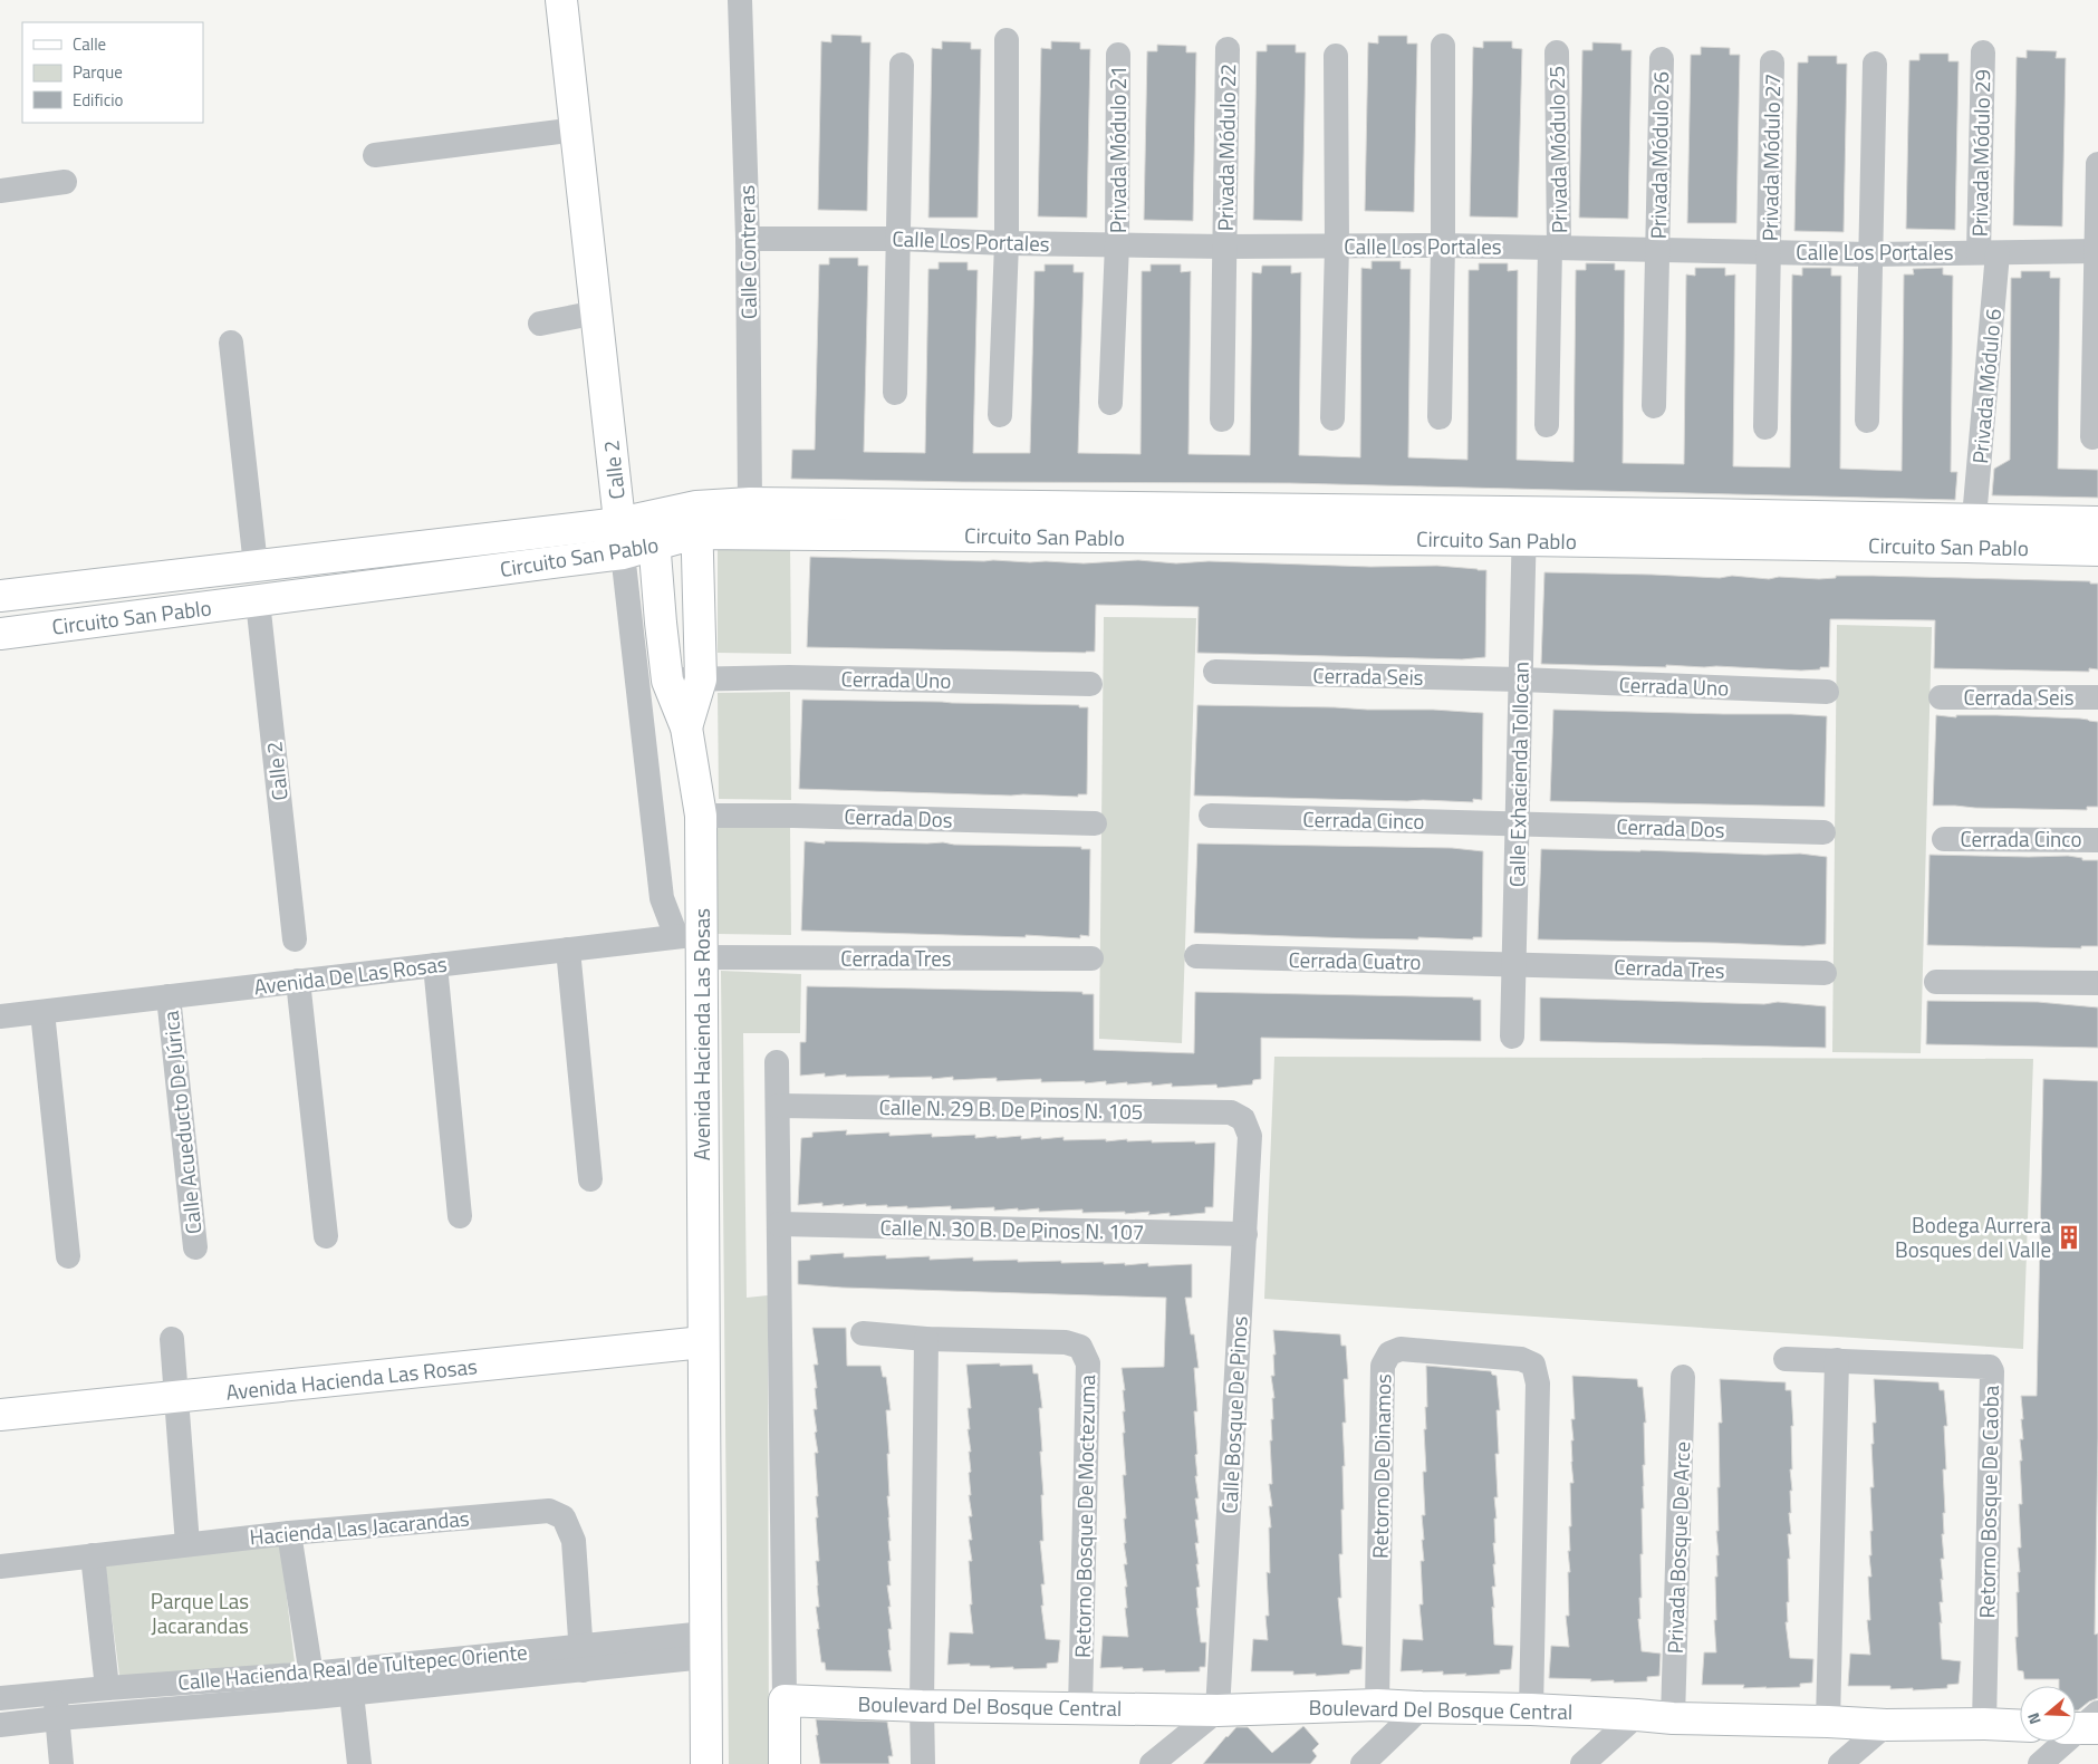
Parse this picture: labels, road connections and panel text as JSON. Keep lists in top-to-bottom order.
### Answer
{
  "streets": {
    "street": [
      "Privada Módulo 22",
      "Privada Módulo 21",
      "Privada Módulo 25",
      "Privada Módulo 29",
      "Privada Módulo 26",
      "Privada Módulo 27",
      "Calle Los Portales",
      "Calle Contreras",
      "Privada Módulo 6",
      "Calle 2",
      "Circuito San Pablo",
      "Cerrada Seis",
      "Cerrada Uno",
      "Calle Exhacienda Tollocan",
      "Cerrada Dos",
      "Cerrada Cinco",
      "Cerrada Tres",
      "Cerrada Cuatro",
      "Avenida De Las Rosas",
      "Avenida Hacienda Las Rosas",
      "Calle N. 29 B. De Pinos N. 105",
      "Calle Acueducto De Júrica",
      "Calle N. 30 B. De Pinos N. 107",
      "Calle Bosque De Pinos",
      "Retorno De Dinamos",
      "Retorno Bosque De Caoba",
      "Retorno Bosque De Moctezuma",
      "Hacienda Las Jacarandas",
      "Privada Bosque De Arce",
      "Calle Hacienda Real de Tultepec Oriente",
      "Boulevard Del Bosque Central"
    ]
  },
  "crossings": [
    ["Privada Módulo 22", "Calle Los Portales"],
    ["Privada Módulo 21", "Calle Los Portales"],
    ["Privada Módulo 25", "Calle Los Portales"],
    ["Privada Módulo 29", "Calle Los Portales"],
    ["Privada Módulo 29", "Privada Módulo 6"],
    ["Privada Módulo 26", "Calle Los Portales"],
    ["Privada Módulo 27", "Calle Los Portales"],
    ["Calle Los Portales", "Calle Contreras"],
    ["Calle Los Portales", "Privada Módulo 6"],
    ["Calle Contreras", "Circuito San Pablo"],
    ["Privada Módulo 6", "Circuito San Pablo"],
    ["Calle 2", "Circuito San Pablo"],
    ["Calle 2", "Cerrada Tres"],
    ["Calle 2", "Avenida De Las Rosas"],
    ["Calle 2", "Avenida Hacienda Las Rosas"],
    ["Circuito San Pablo", "Calle Exhacienda Tollocan"],
    ["Circuito San Pablo", "Avenida Hacienda Las Rosas"],
    ["Cerrada Seis", "Cerrada Uno"],
    ["Cerrada Seis", "Calle Exhacienda Tollocan"],
    ["Cerrada Uno", "Calle Exhacienda Tollocan"],
    ["Cerrada Uno", "Avenida Hacienda Las Rosas"],
    ["Calle Exhacienda Tollocan", "Cerrada Dos"],
    ["Calle Exhacienda Tollocan", "Cerrada Cinco"],
    ["Calle Exhacienda Tollocan", "Cerrada Tres"],
    ["Calle Exhacienda Tollocan", "Cerrada Cuatro"],
    ["Cerrada Dos", "Cerrada Cinco"],
    ["Cerrada Dos", "Avenida Hacienda Las Rosas"],
    ["Cerrada Tres", "Cerrada Cuatro"],
    ["Cerrada Tres", "Avenida De Las Rosas"],
    ["Cerrada Tres", "Avenida Hacienda Las Rosas"],
    ["Avenida De Las Rosas", "Avenida Hacienda Las Rosas"],
    ["Avenida De Las Rosas", "Calle Acueducto De Júrica"],
    ["Avenida Hacienda Las Rosas", "Calle Hacienda Real de Tultepec Oriente"],
    ["Calle N. 29 B. De Pinos N. 105", "Calle Bosque De Pinos"],
    ["Calle N. 30 B. De Pinos N. 107", "Calle Bosque De Pinos"],
    ["Calle Bosque De Pinos", "Boulevard Del Bosque Central"],
    ["Retorno De Dinamos", "Boulevard Del Bosque Central"],
    ["Retorno Bosque De Caoba", "Boulevard Del Bosque Central"],
    ["Retorno Bosque De Moctezuma", "Boulevard Del Bosque Central"],
    ["Hacienda Las Jacarandas", "Calle Hacienda Real de Tultepec Oriente"],
    ["Privada Bosque De Arce", "Boulevard Del Bosque Central"]
  ],
  "parks": ["Parque Las Jacarandas"],
  "places": {
    "building": ["Bodega Aurrera Bosques del Valle"]
  },
  "legend": ["Calle", "Parque", "Edificio"],
  "north": "left"
}
